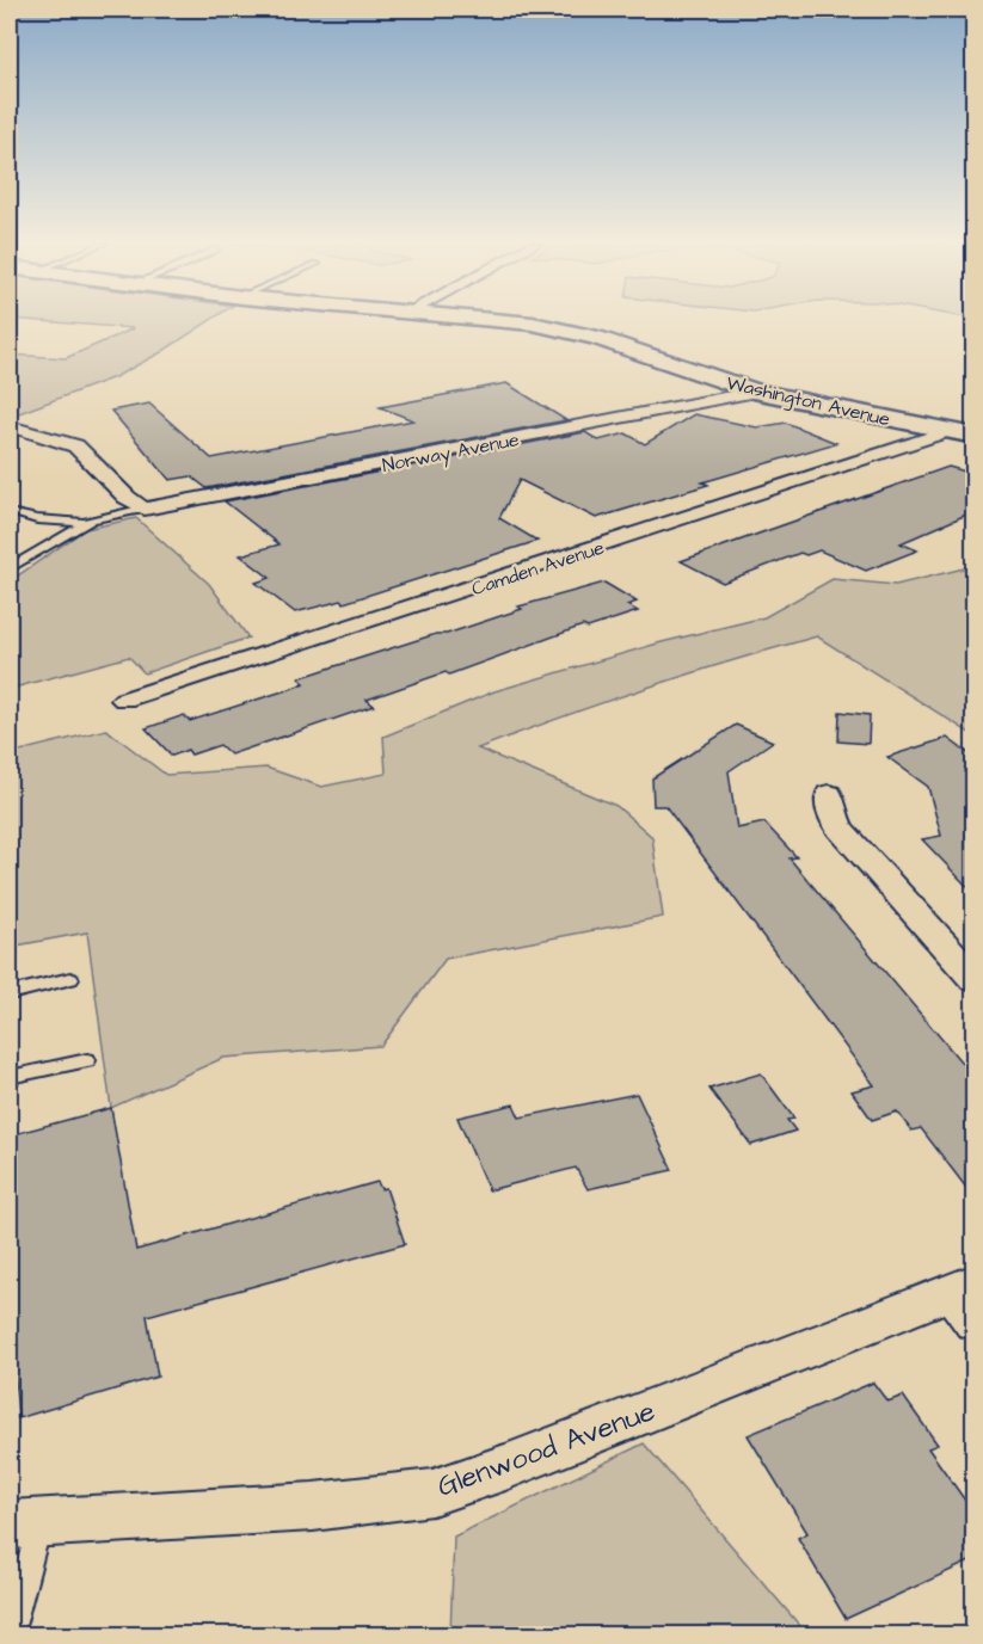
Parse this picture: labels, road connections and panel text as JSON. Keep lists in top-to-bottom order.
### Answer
{
  "streets": {
    "street": [
      "Washington Avenue",
      "Norway Avenue",
      "Camden Avenue",
      "Glenwood Avenue"
    ]
  },
  "crossings": [
    ["Washington Avenue", "Norway Avenue"],
    ["Washington Avenue", "Camden Avenue"]
  ]
}
